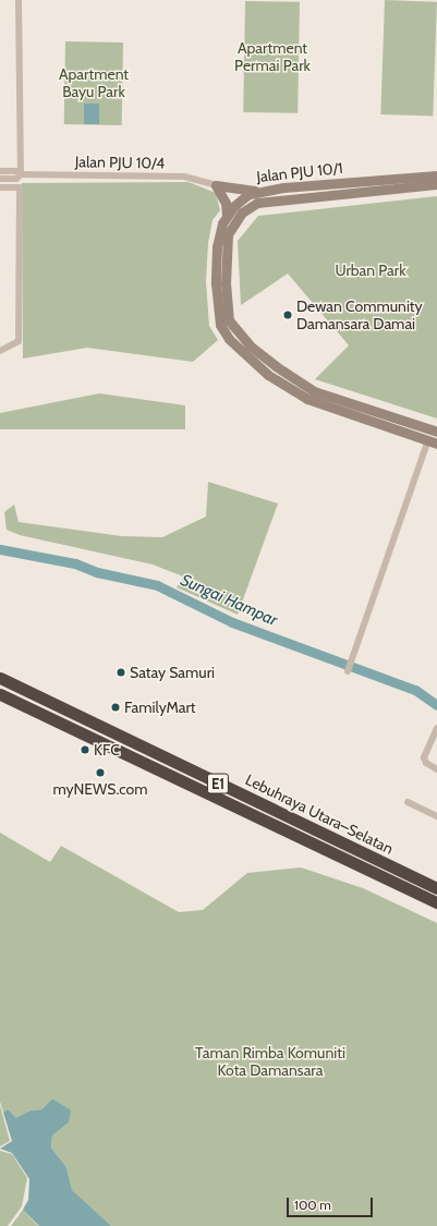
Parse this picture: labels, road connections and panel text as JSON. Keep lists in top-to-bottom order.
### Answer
{
  "streets": {
    "highway": ["E1", "Lebuhraya Utara–Selatan"],
    "street": ["Jalan PJU 10/4", "Jalan PJU 10/1"]
  },
  "water": ["Sungai Hampar"],
  "parks": [
    "Apartment Permai Park",
    "Apartment Bayu Park",
    "Urban Park",
    "Taman Rimba Komuniti Kota Damansara"
  ],
  "places": [
    "Dewan Community Damansara Damai",
    "Satay Samuri",
    "FamilyMart",
    "KFC",
    "myNEWS.com"
  ],
  "scale_bar": "100 m"
}
